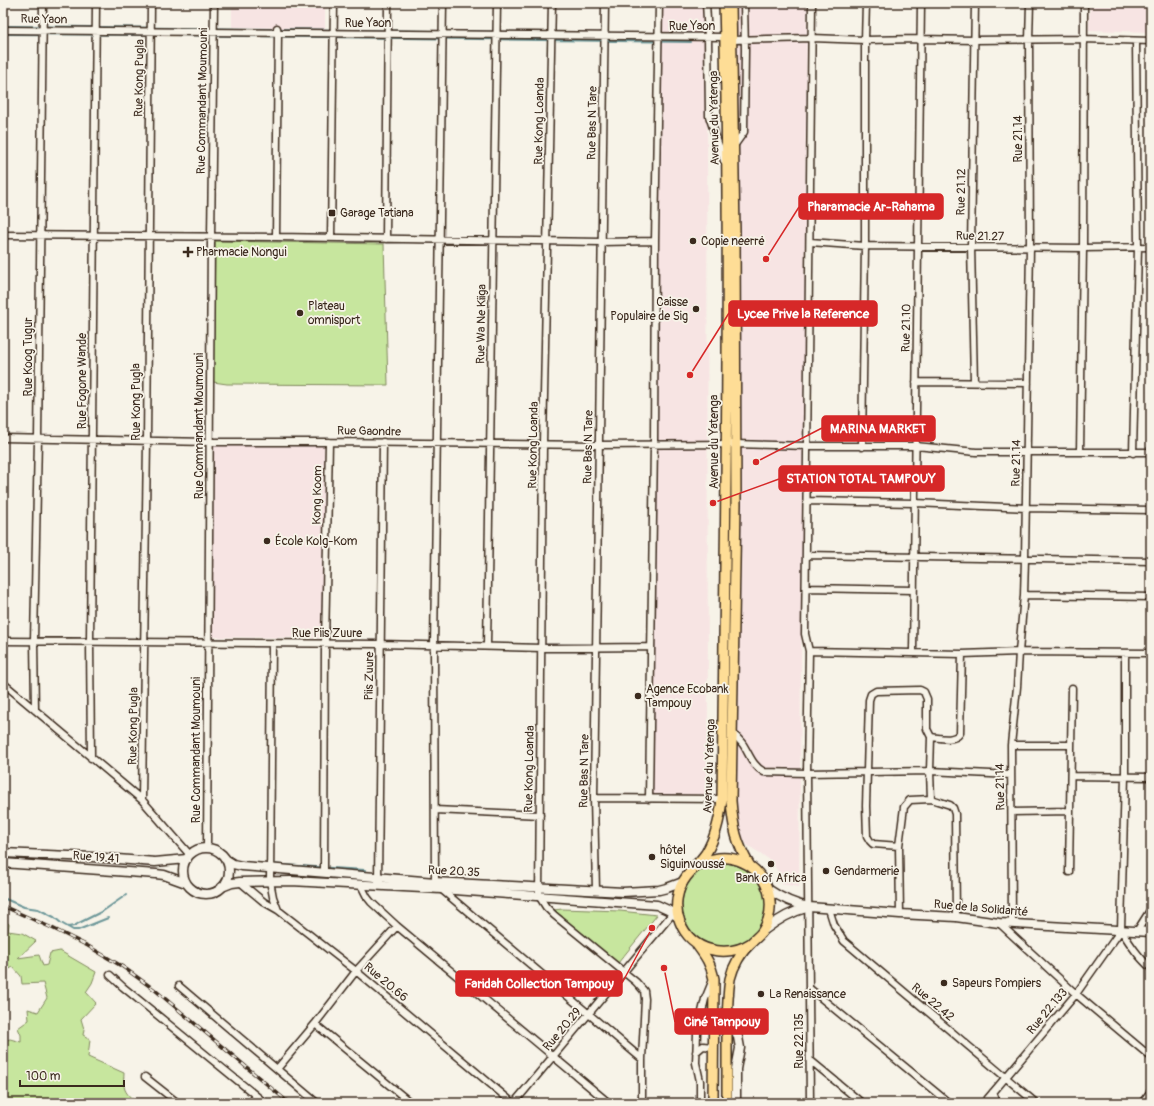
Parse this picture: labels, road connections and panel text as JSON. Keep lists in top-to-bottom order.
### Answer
{
  "streets": {
    "main road": [
      "Avenue du Yatenga",
      "Rue 19.41",
      "Rue 20.35",
      "Rue de la Solidarité"
    ],
    "street": [
      "Rue Yaon",
      "Rue Kong Pugla",
      "Rue Commandant Moumouni",
      "Rue Kong Loanda",
      "Rue Bas N Tare",
      "Rue 21.14",
      "Rue 21.12",
      "Rue 21.27",
      "Rue Wa Ne Kiiga",
      "Rue 21.10",
      "Rue Koog Tugur",
      "Rue Fogone Wande",
      "Rue Gaondre",
      "Kong Koom",
      "Rue Piis Zuure",
      "Piis Zuure",
      "Rue 20.66",
      "Rue 22.42",
      "Rue 22.133",
      "Rue 20.29",
      "Rue 22.135"
    ]
  },
  "crossings": [
    ["Rue Yaon", "Rue Kong Pugla"],
    ["Rue Yaon", "Rue Commandant Moumouni"],
    ["Rue Yaon", "Avenue du Yatenga"],
    ["Rue Yaon", "Rue Kong Loanda"],
    ["Rue Yaon", "Rue Bas N Tare"],
    ["Rue Yaon", "Rue 21.14"],
    ["Rue Yaon", "Rue 21.12"],
    ["Rue Yaon", "Rue Wa Ne Kiiga"],
    ["Rue Yaon", "Rue 21.10"],
    ["Rue Yaon", "Rue Koog Tugur"],
    ["Rue Yaon", "Rue Fogone Wande"],
    ["Rue Yaon", "Rue 22.135"],
    ["Rue Kong Pugla", "Rue Gaondre"],
    ["Rue Kong Pugla", "Rue Piis Zuure"],
    ["Rue Commandant Moumouni", "Rue Gaondre"],
    ["Rue Commandant Moumouni", "Rue Piis Zuure"],
    ["Rue Commandant Moumouni", "Rue 19.41"],
    ["Rue Commandant Moumouni", "Rue 20.35"],
    ["Avenue du Yatenga", "Rue Gaondre"],
    ["Avenue du Yatenga", "Rue 20.35"],
    ["Avenue du Yatenga", "Rue de la Solidarité"],
    ["Avenue du Yatenga", "Rue 20.29"],
    ["Rue Kong Loanda", "Rue Gaondre"],
    ["Rue Kong Loanda", "Rue Piis Zuure"],
    ["Rue Kong Loanda", "Rue 20.35"],
    ["Rue Bas N Tare", "Rue Gaondre"],
    ["Rue Bas N Tare", "Rue Piis Zuure"],
    ["Rue Bas N Tare", "Rue 20.35"],
    ["Rue 21.14", "Rue 21.27"],
    ["Rue 21.14", "Rue Gaondre"],
    ["Rue 21.14", "Rue de la Solidarité"],
    ["Rue 21.12", "Rue 21.27"],
    ["Rue 21.27", "Rue 21.10"],
    ["Rue 21.27", "Rue 22.135"],
    ["Rue Wa Ne Kiiga", "Rue Gaondre"],
    ["Rue Wa Ne Kiiga", "Rue Piis Zuure"],
    ["Rue 21.10", "Rue Gaondre"],
    ["Rue Koog Tugur", "Rue Gaondre"],
    ["Rue Koog Tugur", "Rue Piis Zuure"],
    ["Rue Fogone Wande", "Rue Gaondre"],
    ["Rue Fogone Wande", "Rue Piis Zuure"],
    ["Rue Gaondre", "Kong Koom"],
    ["Rue Gaondre", "Piis Zuure"],
    ["Rue Gaondre", "Rue 22.135"],
    ["Kong Koom", "Rue Piis Zuure"],
    ["Kong Koom", "Rue 20.35"],
    ["Rue Piis Zuure", "Piis Zuure"],
    ["Piis Zuure", "Rue 20.35"],
    ["Rue 19.41", "Rue 20.35"],
    ["Rue 20.35", "Rue de la Solidarité"],
    ["Rue 20.35", "Rue 20.66"],
    ["Rue 20.35", "Rue 20.29"],
    ["Rue de la Solidarité", "Rue 22.42"],
    ["Rue de la Solidarité", "Rue 22.133"],
    ["Rue de la Solidarité", "Rue 20.29"],
    ["Rue de la Solidarité", "Rue 22.135"],
    ["Rue 20.66", "Rue 20.29"],
    ["Rue 22.42", "Rue 22.133"]
  ],
  "places": {
    "transit": ["Garage Tatiana"],
    "other": [
      "Copie neerrė",
      "Pharamacie Ar-Rahama",
      "Caisse Populaire de Sig",
      "Plateau omnisport",
      "Lycee Prive la Reference",
      "MARINA MARKET",
      "STATION TOTAL TAMPOUY",
      "École Kolg-Kom",
      "Agence Ecobank Tampouy",
      "hôtel Siguinvoussé",
      "Bank of Africa",
      "Gendarmerie",
      "Faridah Collection Tampouy",
      "Ciné Tampouy",
      "Sapeurs Pompiers",
      "La Renaissance"
    ],
    "health": ["Pharmacie Nongui"]
  },
  "scale_bar": "100 m"
}
